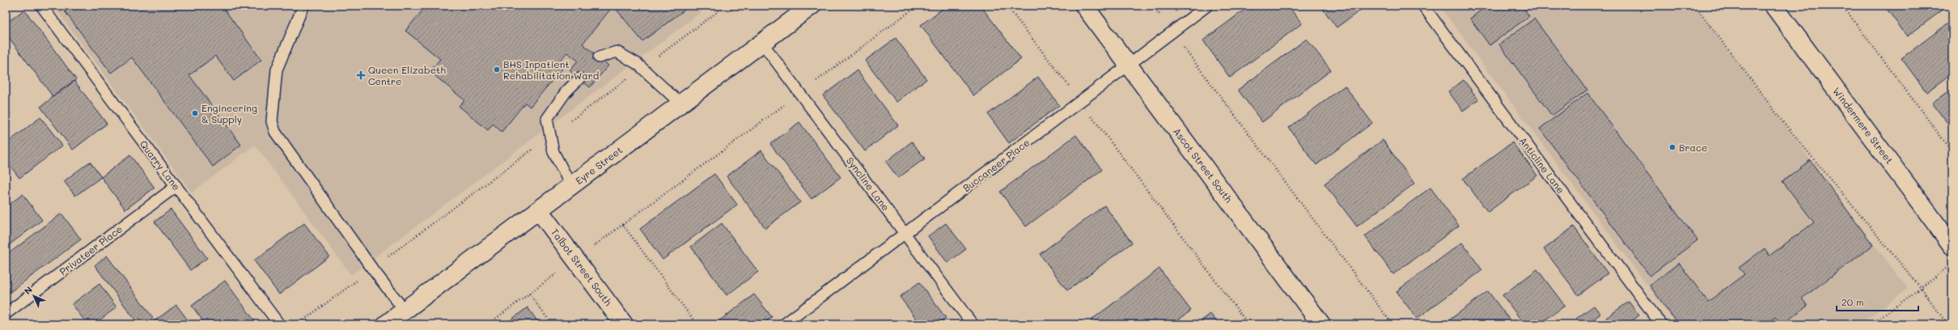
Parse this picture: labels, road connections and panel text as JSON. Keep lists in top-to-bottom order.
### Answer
{
  "streets": {
    "street": [
      "Windermere Street",
      "Eyre Street",
      "Ascot Street South",
      "Talbot Street South"
    ],
    "lane": [
      "Quarry Lane",
      "Buccaneer Place",
      "Anticline Lane",
      "Syncline Lane",
      "Privateer Place"
    ]
  },
  "crossings": [
    ["Quarry Lane", "Privateer Place"],
    ["Eyre Street", "Syncline Lane"],
    ["Eyre Street", "Talbot Street South"],
    ["Buccaneer Place", "Ascot Street South"],
    ["Buccaneer Place", "Syncline Lane"]
  ],
  "places": {
    "other": ["BHS Inpatient Rehabilitation Ward", "Engineering & Supply", "Brace"],
    "health": ["Queen Elizabeth Centre"]
  },
  "scale_bar": "20 m",
  "north": "top left"
}
